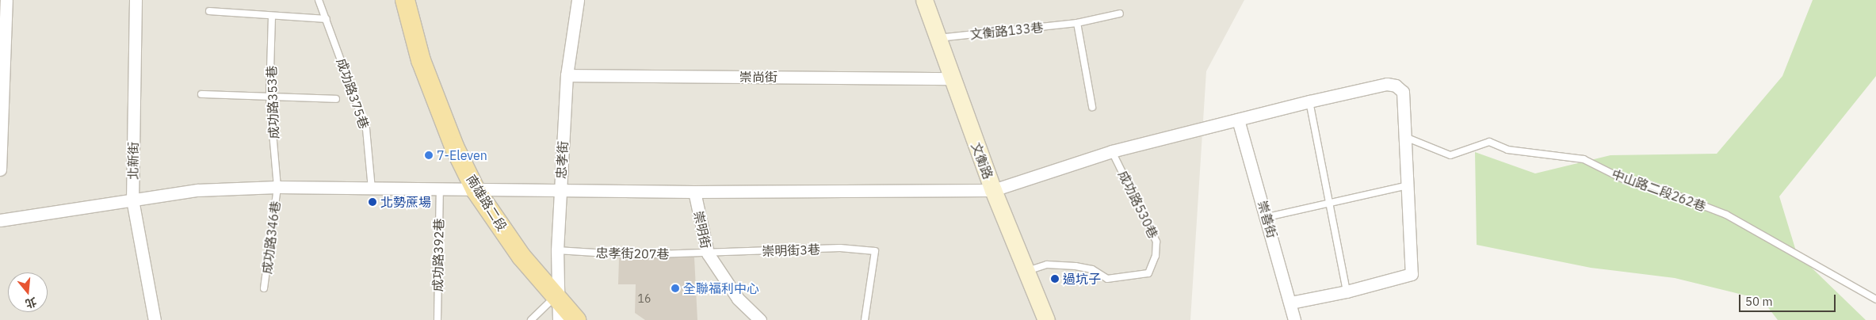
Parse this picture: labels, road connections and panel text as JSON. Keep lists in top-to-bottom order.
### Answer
{
  "streets": {
    "main road": ["南雄路二段"],
    "street": [
      "崇尚街",
      "忠孝街",
      "北新街",
      "文衡路",
      "崇善街",
      "崇明街"
    ],
    "lane": [
      "文衡路133巷",
      "成功路375巷",
      "成功路353巷",
      "中山路二段262巷",
      "成功路530巷",
      "成功路346巷",
      "崇明街3巷",
      "忠孝街207巷",
      "成功路392巷"
    ]
  },
  "crossings": [
    ["文衡路133巷", "文衡路"],
    ["崇尚街", "忠孝街"],
    ["崇尚街", "文衡路"],
    ["成功路353巷", "成功路346巷"],
    ["忠孝街", "南雄路二段"],
    ["忠孝街", "忠孝街207巷"],
    ["文衡路", "成功路530巷"],
    ["崇明街", "崇明街3巷"],
    ["崇明街", "忠孝街207巷"],
    ["崇明街3巷", "忠孝街207巷"]
  ],
  "places": [
    "7-Eleven",
    "北勢蔗場",
    "過坑子",
    "全聯福利中心"
  ],
  "house_numbers": ["16"],
  "scale_bar": "50 m",
  "north": "bottom"
}
